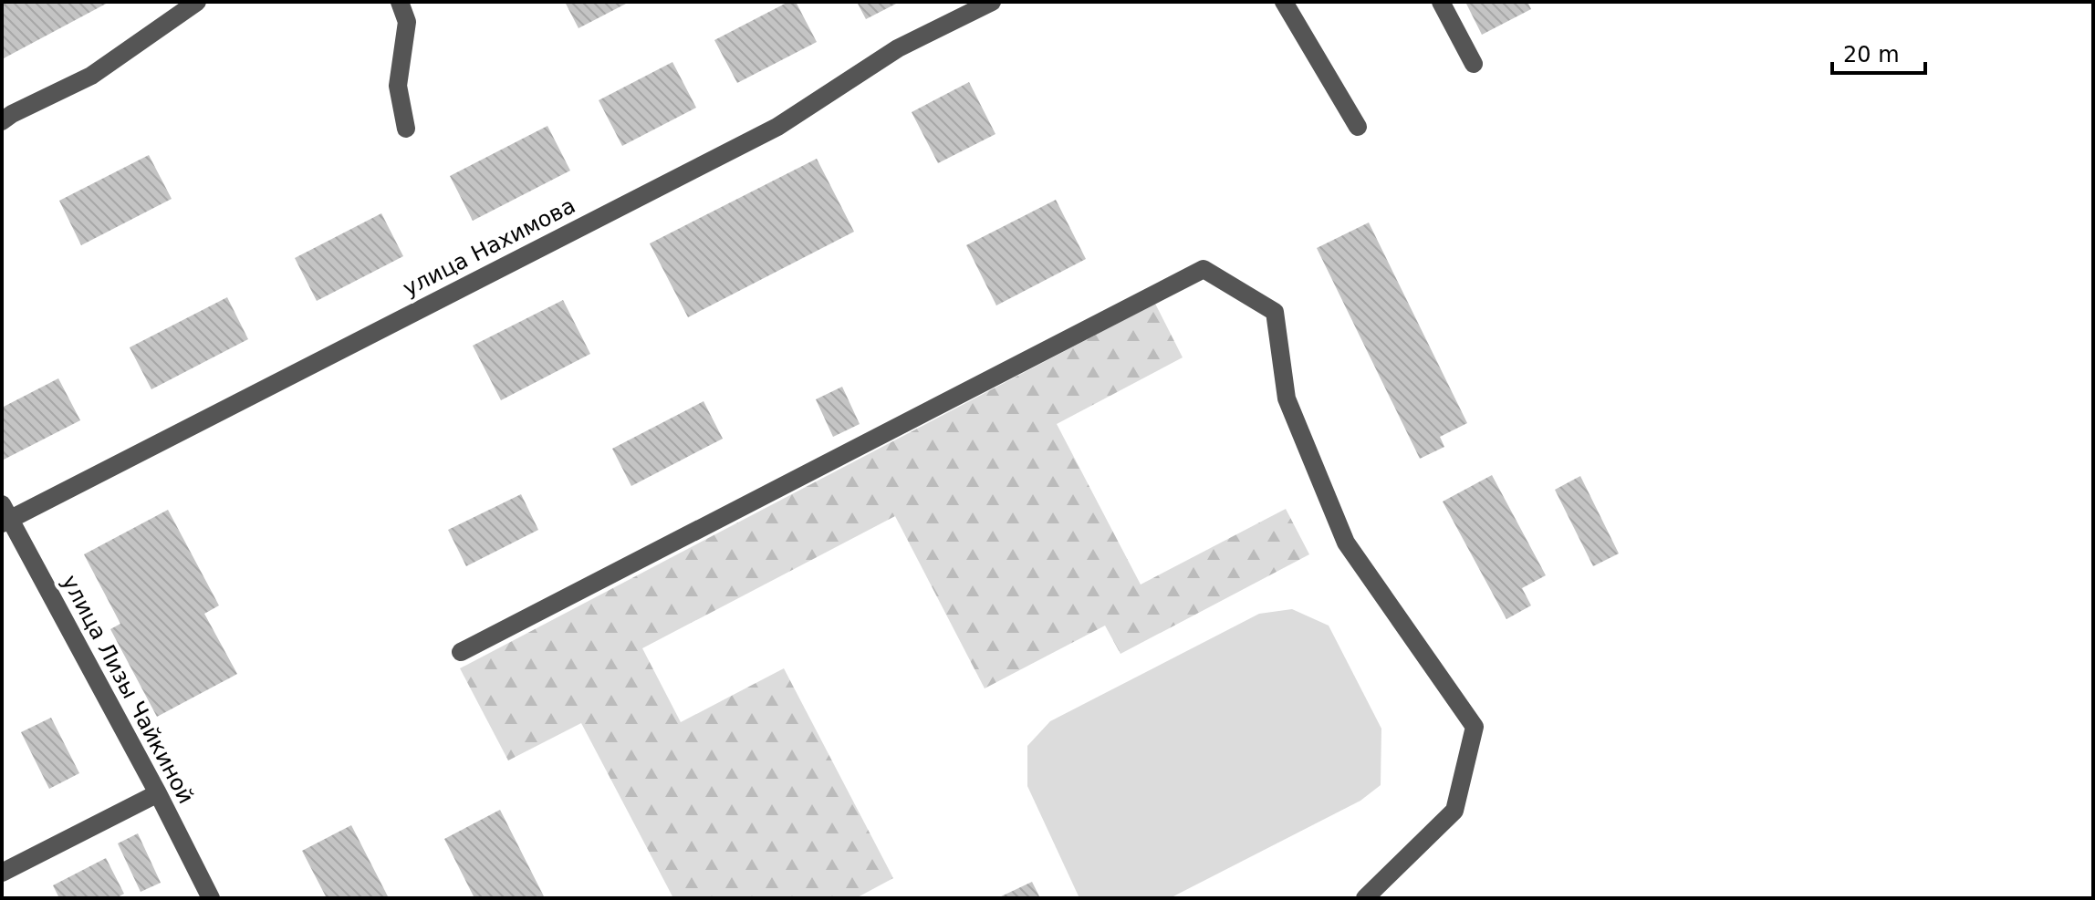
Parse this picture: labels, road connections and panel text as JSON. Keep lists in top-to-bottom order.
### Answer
{
  "streets": {
    "street": ["улица Нахимова", "улица Лизы Чайкиной"]
  },
  "crossings": [
    ["улица Нахимова", "улица Лизы Чайкиной"]
  ],
  "scale_bar": "20 m"
}
